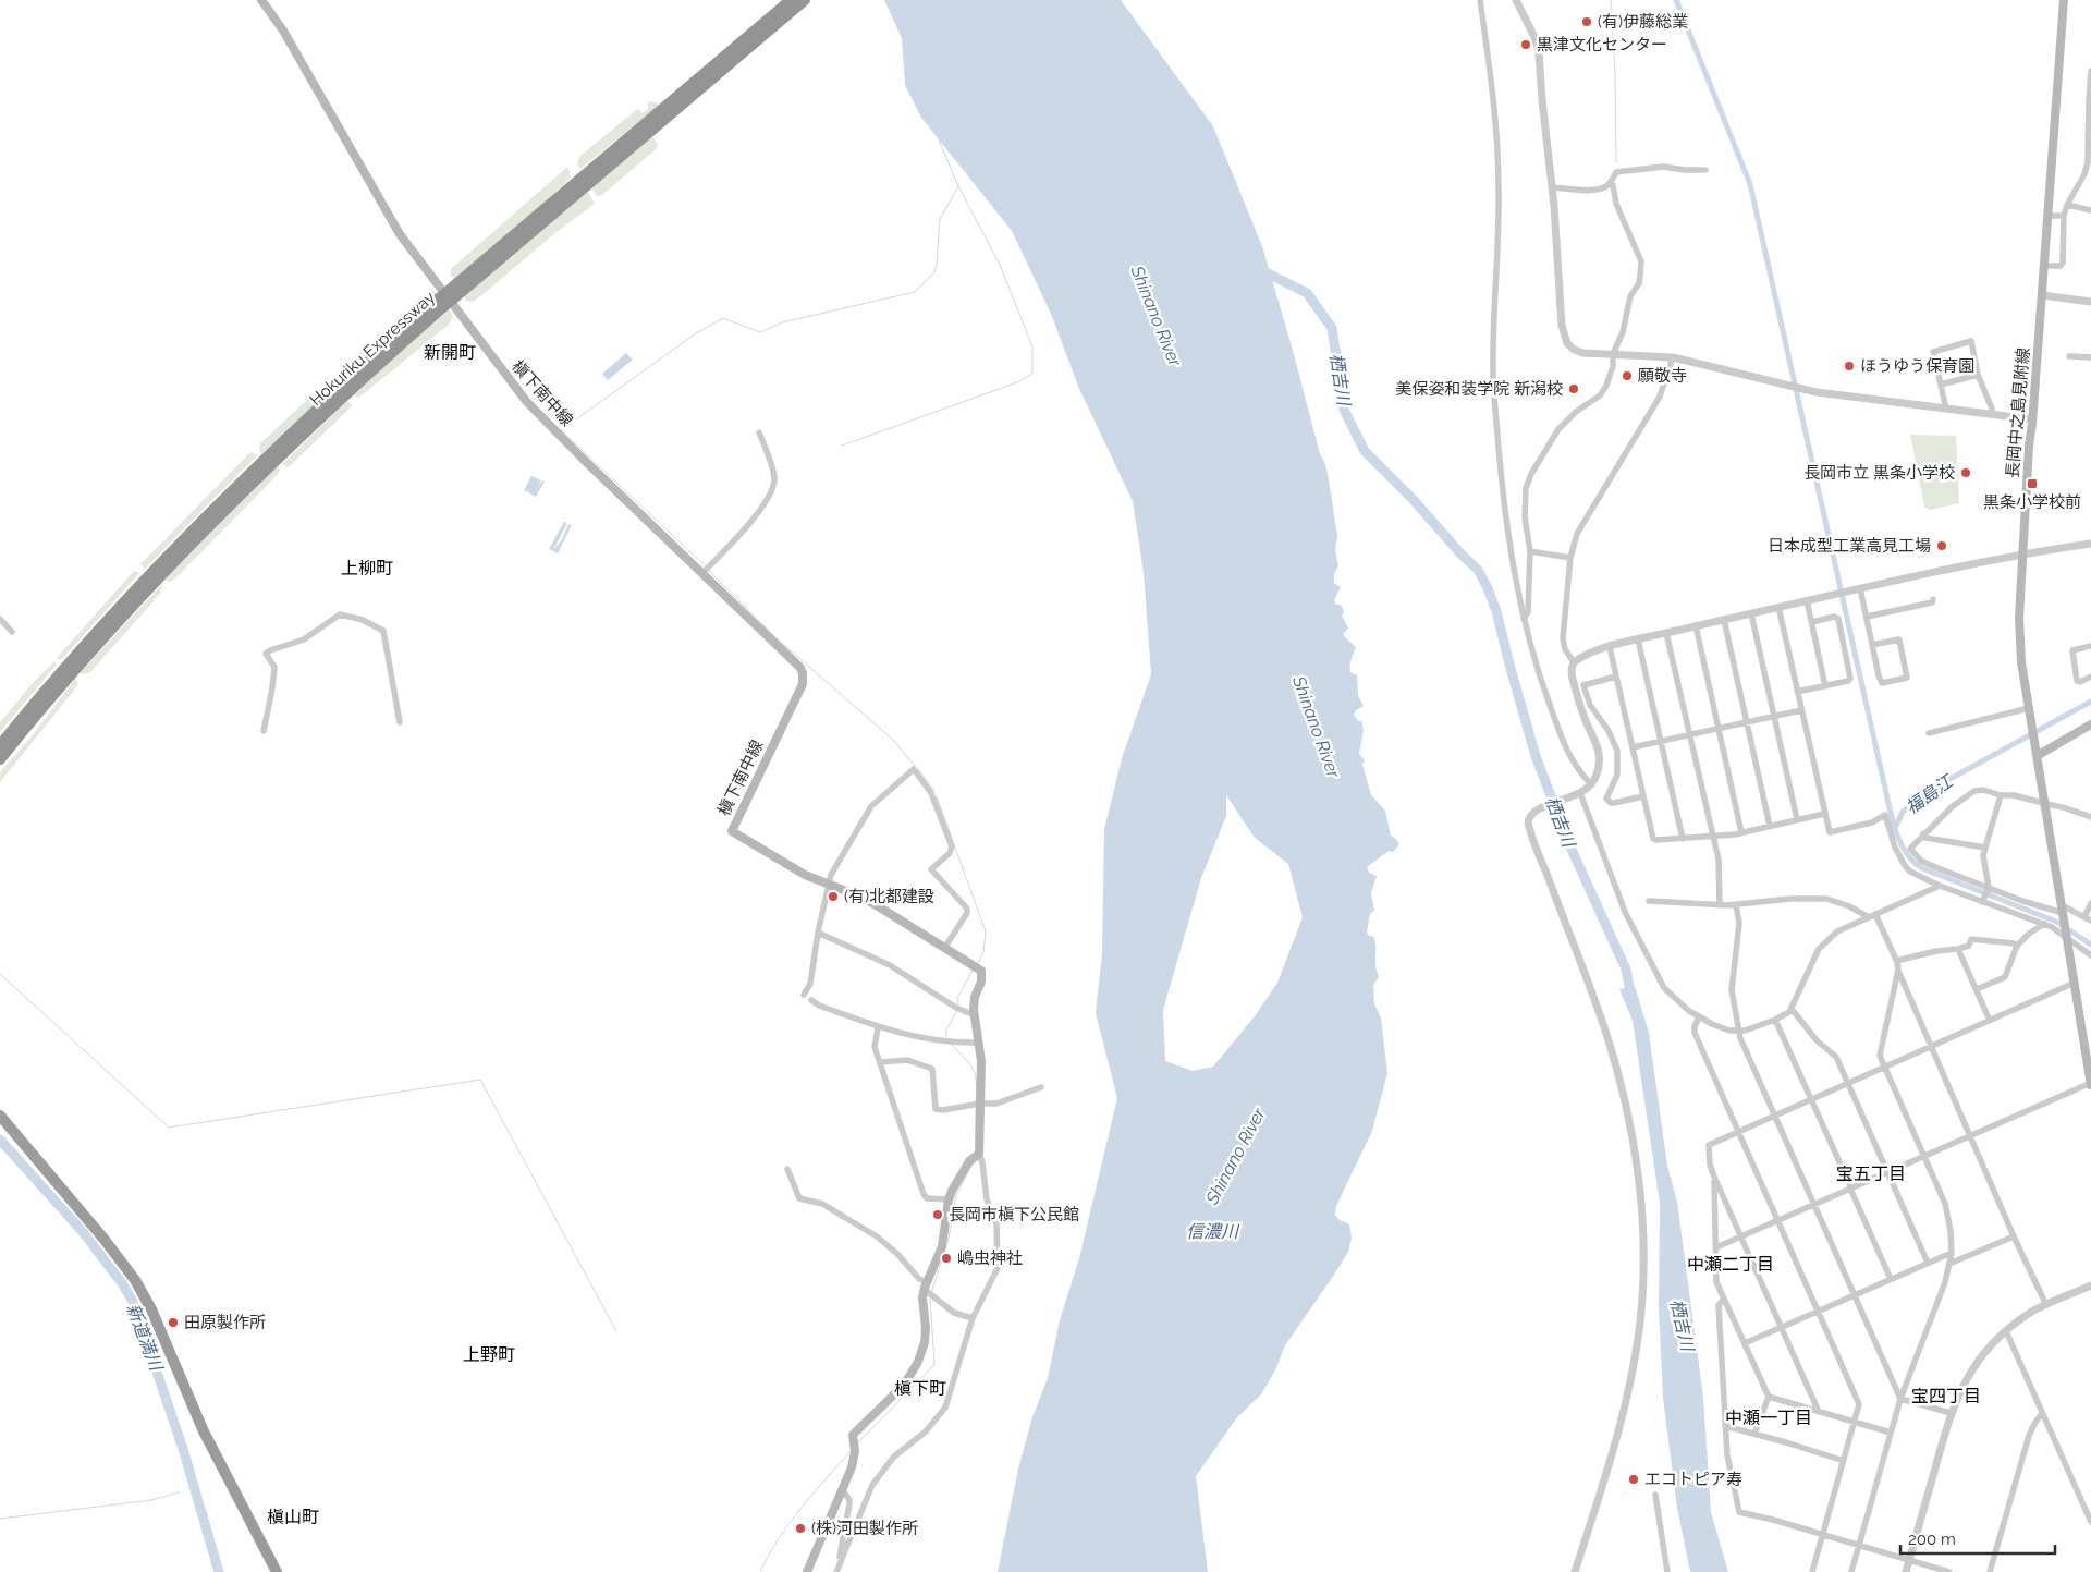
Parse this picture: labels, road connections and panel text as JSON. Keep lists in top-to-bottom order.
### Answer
{
  "streets": {
    "highway": ["Hokuriku Expressway"],
    "main road": ["槇下南中線", "長岡中之島見附線"]
  },
  "districts": [
    "新開町",
    "上柳町",
    "宝五丁目",
    "中瀬二丁目",
    "上野町",
    "槇下町",
    "宝四丁目",
    "中瀬一丁目",
    "槇山町"
  ],
  "water": [
    "Shinano River",
    "栖吉川",
    "福島江",
    "信濃川",
    "新道満川"
  ],
  "places": {
    "other": [
      "(有)伊藤総業",
      "黒津文化センター",
      "ほうゆう保育園",
      "願敬寺",
      "美保姿和装学院 新潟校",
      "長岡市立 黒条小学校",
      "日本成型工業高見工場",
      "(有)北都建設",
      "長岡市槇下公民館",
      "嶋虫神社",
      "田原製作所",
      "エコトピア寿",
      "(株)河田製作所"
    ],
    "transit": ["黒条小学校前"]
  },
  "scale_bar": "200 m"
}
